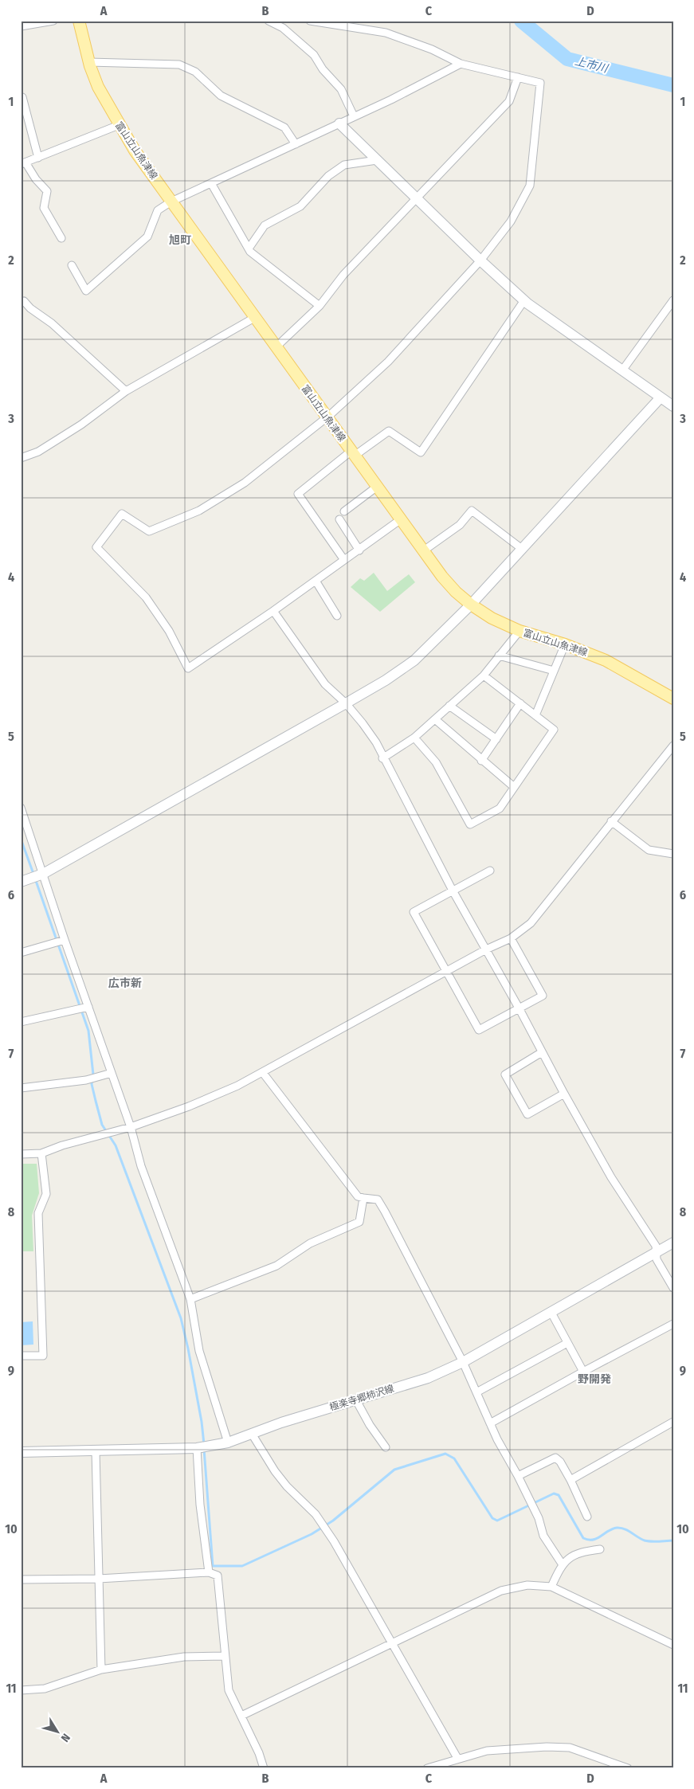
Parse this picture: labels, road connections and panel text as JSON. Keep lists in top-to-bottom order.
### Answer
{
  "streets": {
    "main road": ["富山立山魚津線"],
    "street": ["極楽寺郷柿沢線"]
  },
  "districts": ["旭町", "広市新", "野開発"],
  "water": ["上市川"],
  "north": "bottom right",
  "grid": {
    "columns": [
      "A",
      "B",
      "C",
      "D"
    ],
    "rows": [
      "1",
      "2",
      "3",
      "4",
      "5",
      "6",
      "7",
      "8",
      "9",
      "10",
      "11"
    ]
  }
}
